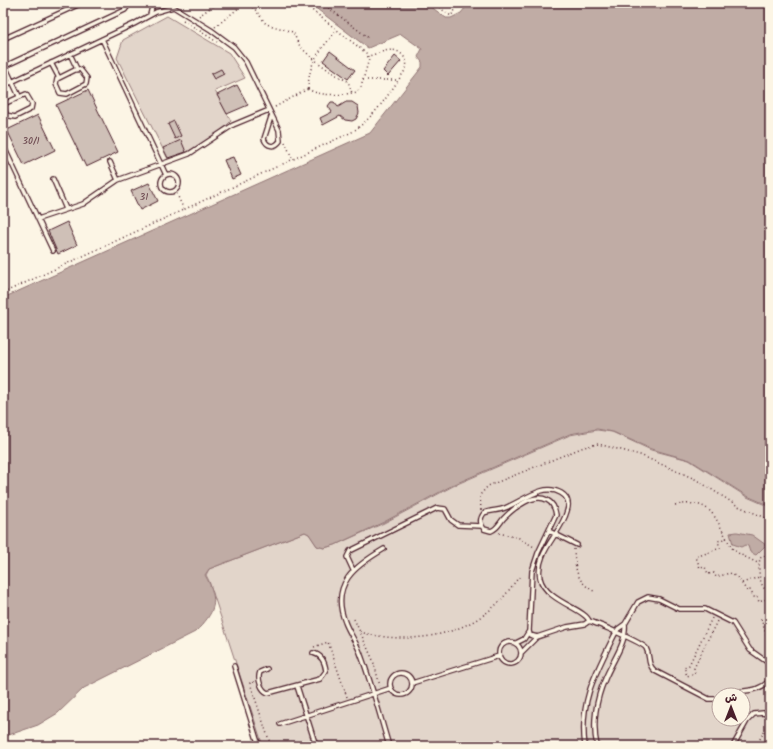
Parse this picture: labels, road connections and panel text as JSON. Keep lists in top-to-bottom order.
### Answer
{
  "house_numbers": ["30/1", "31"],
  "north": "top"
}
